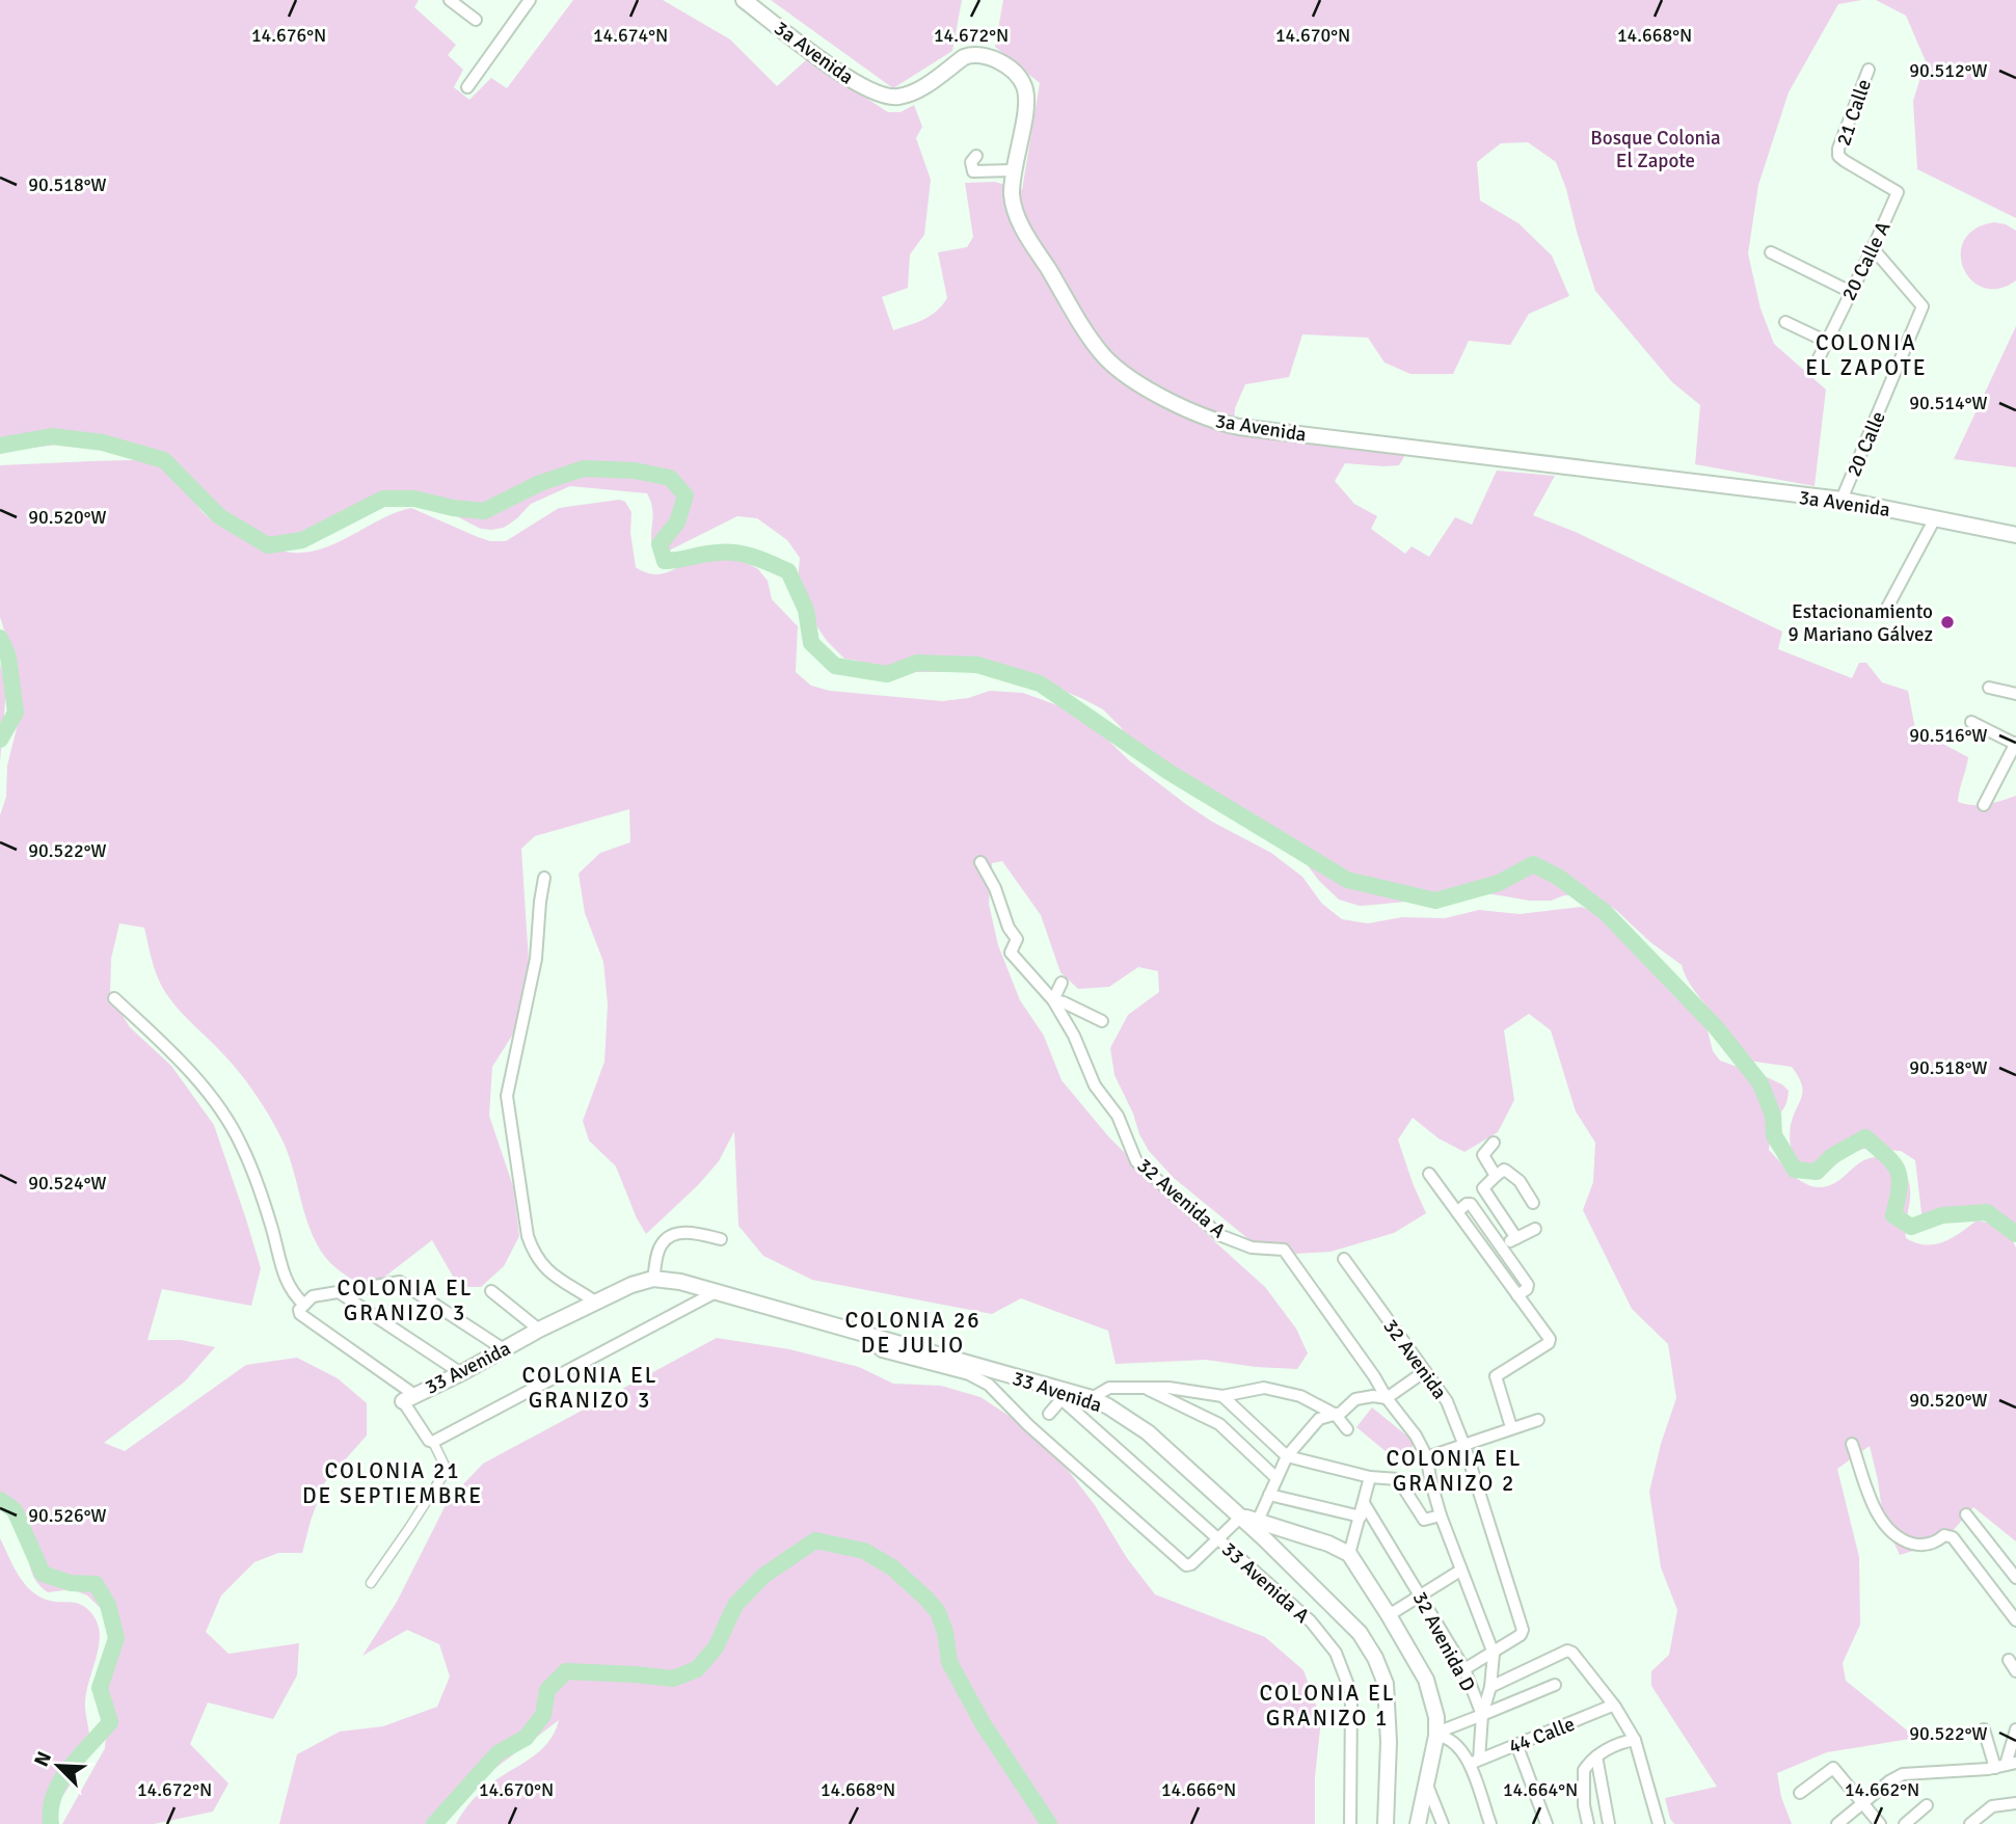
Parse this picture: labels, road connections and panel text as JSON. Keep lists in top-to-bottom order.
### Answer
{
  "streets": {
    "street": [
      "3a Avenida",
      "21 Calle",
      "20 Calle A",
      "20 Calle",
      "32 Avenida A",
      "32 Avenida",
      "33 Avenida",
      "33 Avenida A",
      "32 Avenida D",
      "44 Calle"
    ]
  },
  "crossings": [
    ["3a Avenida", "20 Calle"],
    ["21 Calle", "20 Calle A"],
    ["20 Calle A", "20 Calle"],
    ["32 Avenida A", "32 Avenida"],
    ["33 Avenida", "33 Avenida A"]
  ],
  "districts": [
    "COLONIA EL ZAPOTE",
    "COLONIA EL GRANIZO 3",
    "COLONIA 26 DE JULIO",
    "COLONIA EL GRANIZO 3",
    "COLONIA EL GRANIZO 2",
    "COLONIA 21 DE SEPTIEMBRE",
    "COLONIA EL GRANIZO 1"
  ],
  "parks": ["Bosque Colonia El Zapote"],
  "places": ["Estacionamiento 9 Mariano Gálvez"],
  "north": "top left",
  "coordinates": [
    "14.676°N",
    "14.674°N",
    "14.672°N",
    "14.670°N",
    "14.668°N",
    "90.512°W",
    "90.518°W",
    "90.514°W",
    "90.520°W",
    "90.516°W",
    "90.522°W",
    "90.524°W",
    "90.526°W",
    "14.666°N",
    "14.664°N",
    "14.662°N"
  ]
}
